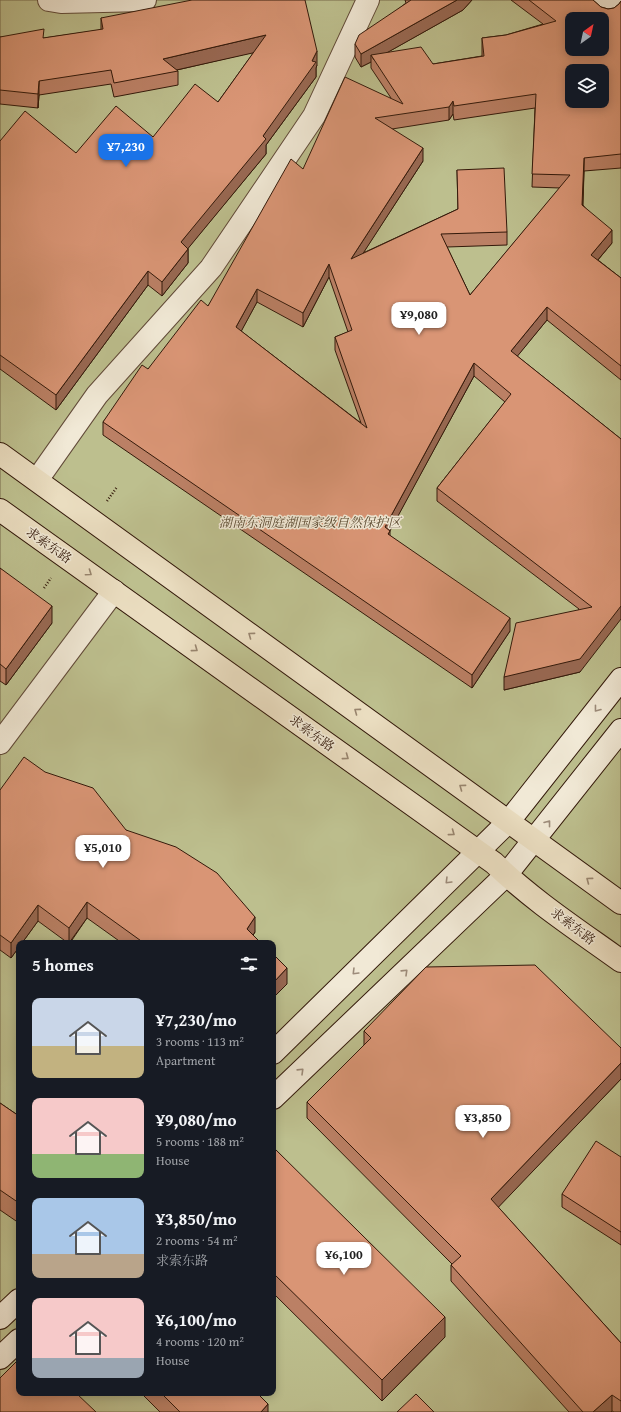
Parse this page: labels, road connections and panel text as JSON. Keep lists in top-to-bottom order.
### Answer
{
  "streets": {
    "main road": ["求索东路"]
  },
  "parks": ["湖南东洞庭湖国家级自然保护区"],
  "north": "top right",
  "page": {
    "price": [
      "¥7,230",
      "¥9,080",
      "¥5,010",
      "¥3,850",
      "¥6,100"
    ],
    "heading": "5 homes",
    "list": [
      {
        "name": "¥7,230/mo",
        "note": "3 rooms · 113 m² · Apartment"
      },
      {
        "name": "¥9,080/mo",
        "note": "5 rooms · 188 m² · House"
      },
      {
        "name": "¥3,850/mo",
        "note": "2 rooms · 54 m² · 求索东路"
      },
      {
        "name": "¥6,100/mo",
        "note": "4 rooms · 120 m² · House"
      }
    ]
  }
}
